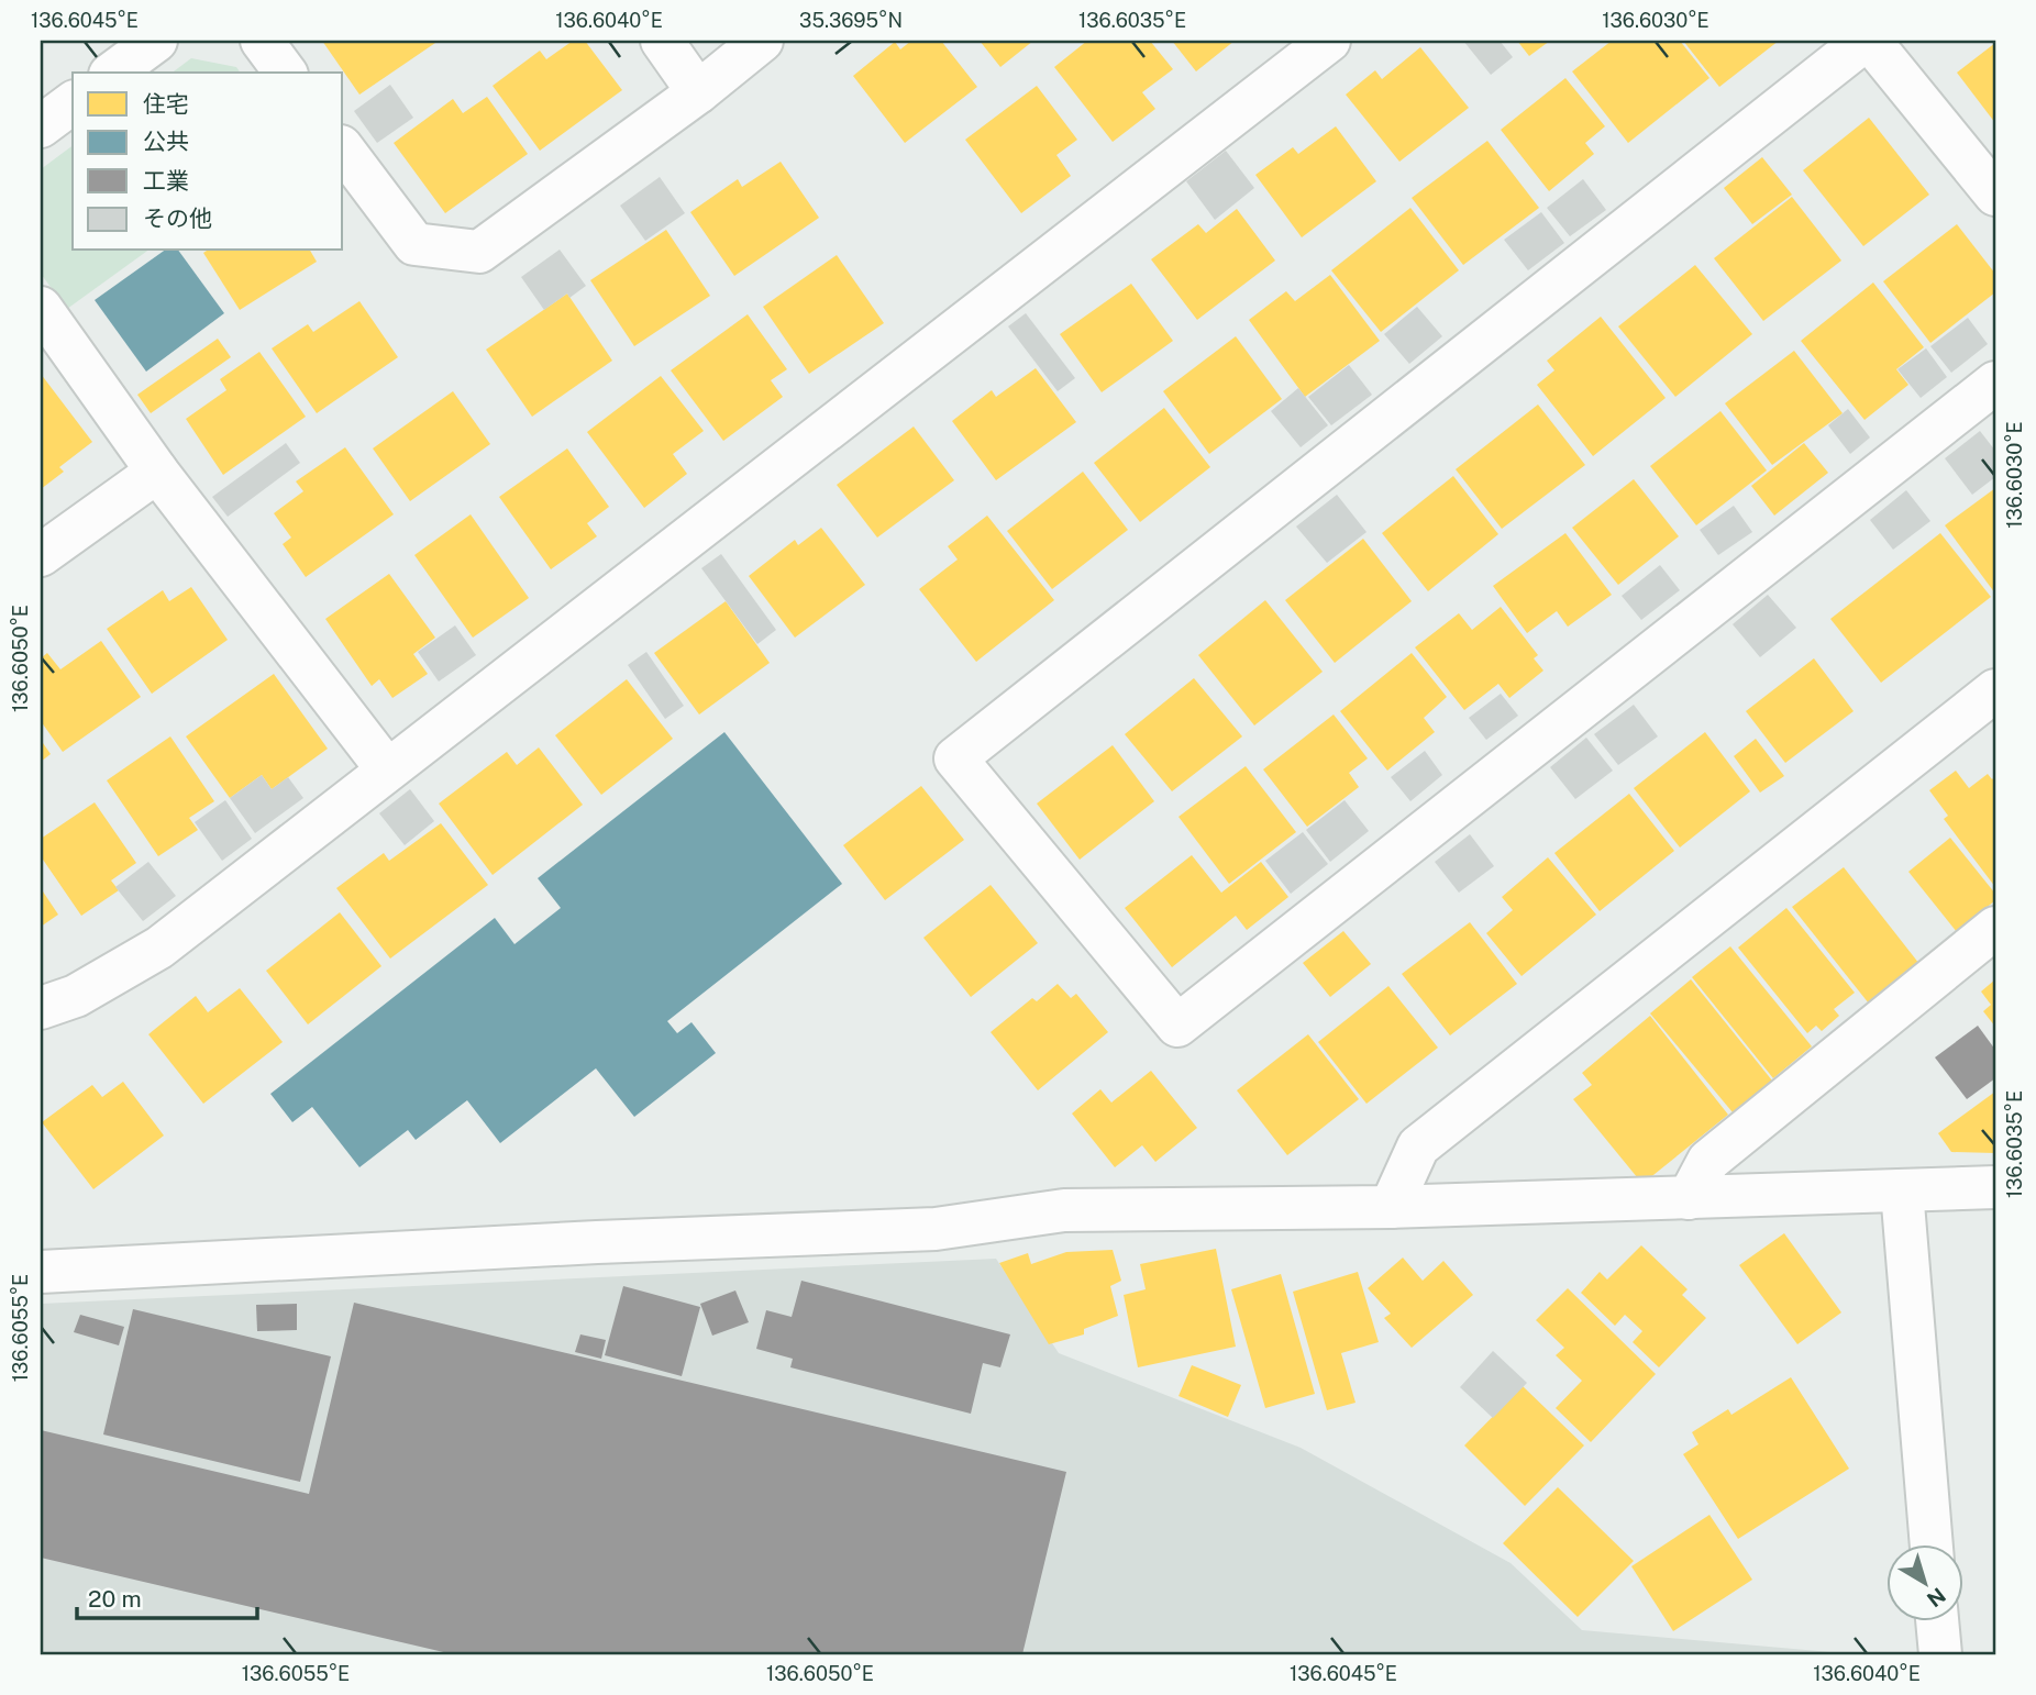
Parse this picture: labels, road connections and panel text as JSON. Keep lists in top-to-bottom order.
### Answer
{
  "legend": [
    "住宅",
    "公共",
    "工業",
    "その他"
  ],
  "scale_bar": "20 m",
  "north": "bottom right",
  "coordinates": [
    "136.6045°E",
    "136.6040°E",
    "35.3695°N",
    "136.6035°E",
    "136.6030°E",
    "136.6050°E",
    "136.6055°E"
  ]
}
